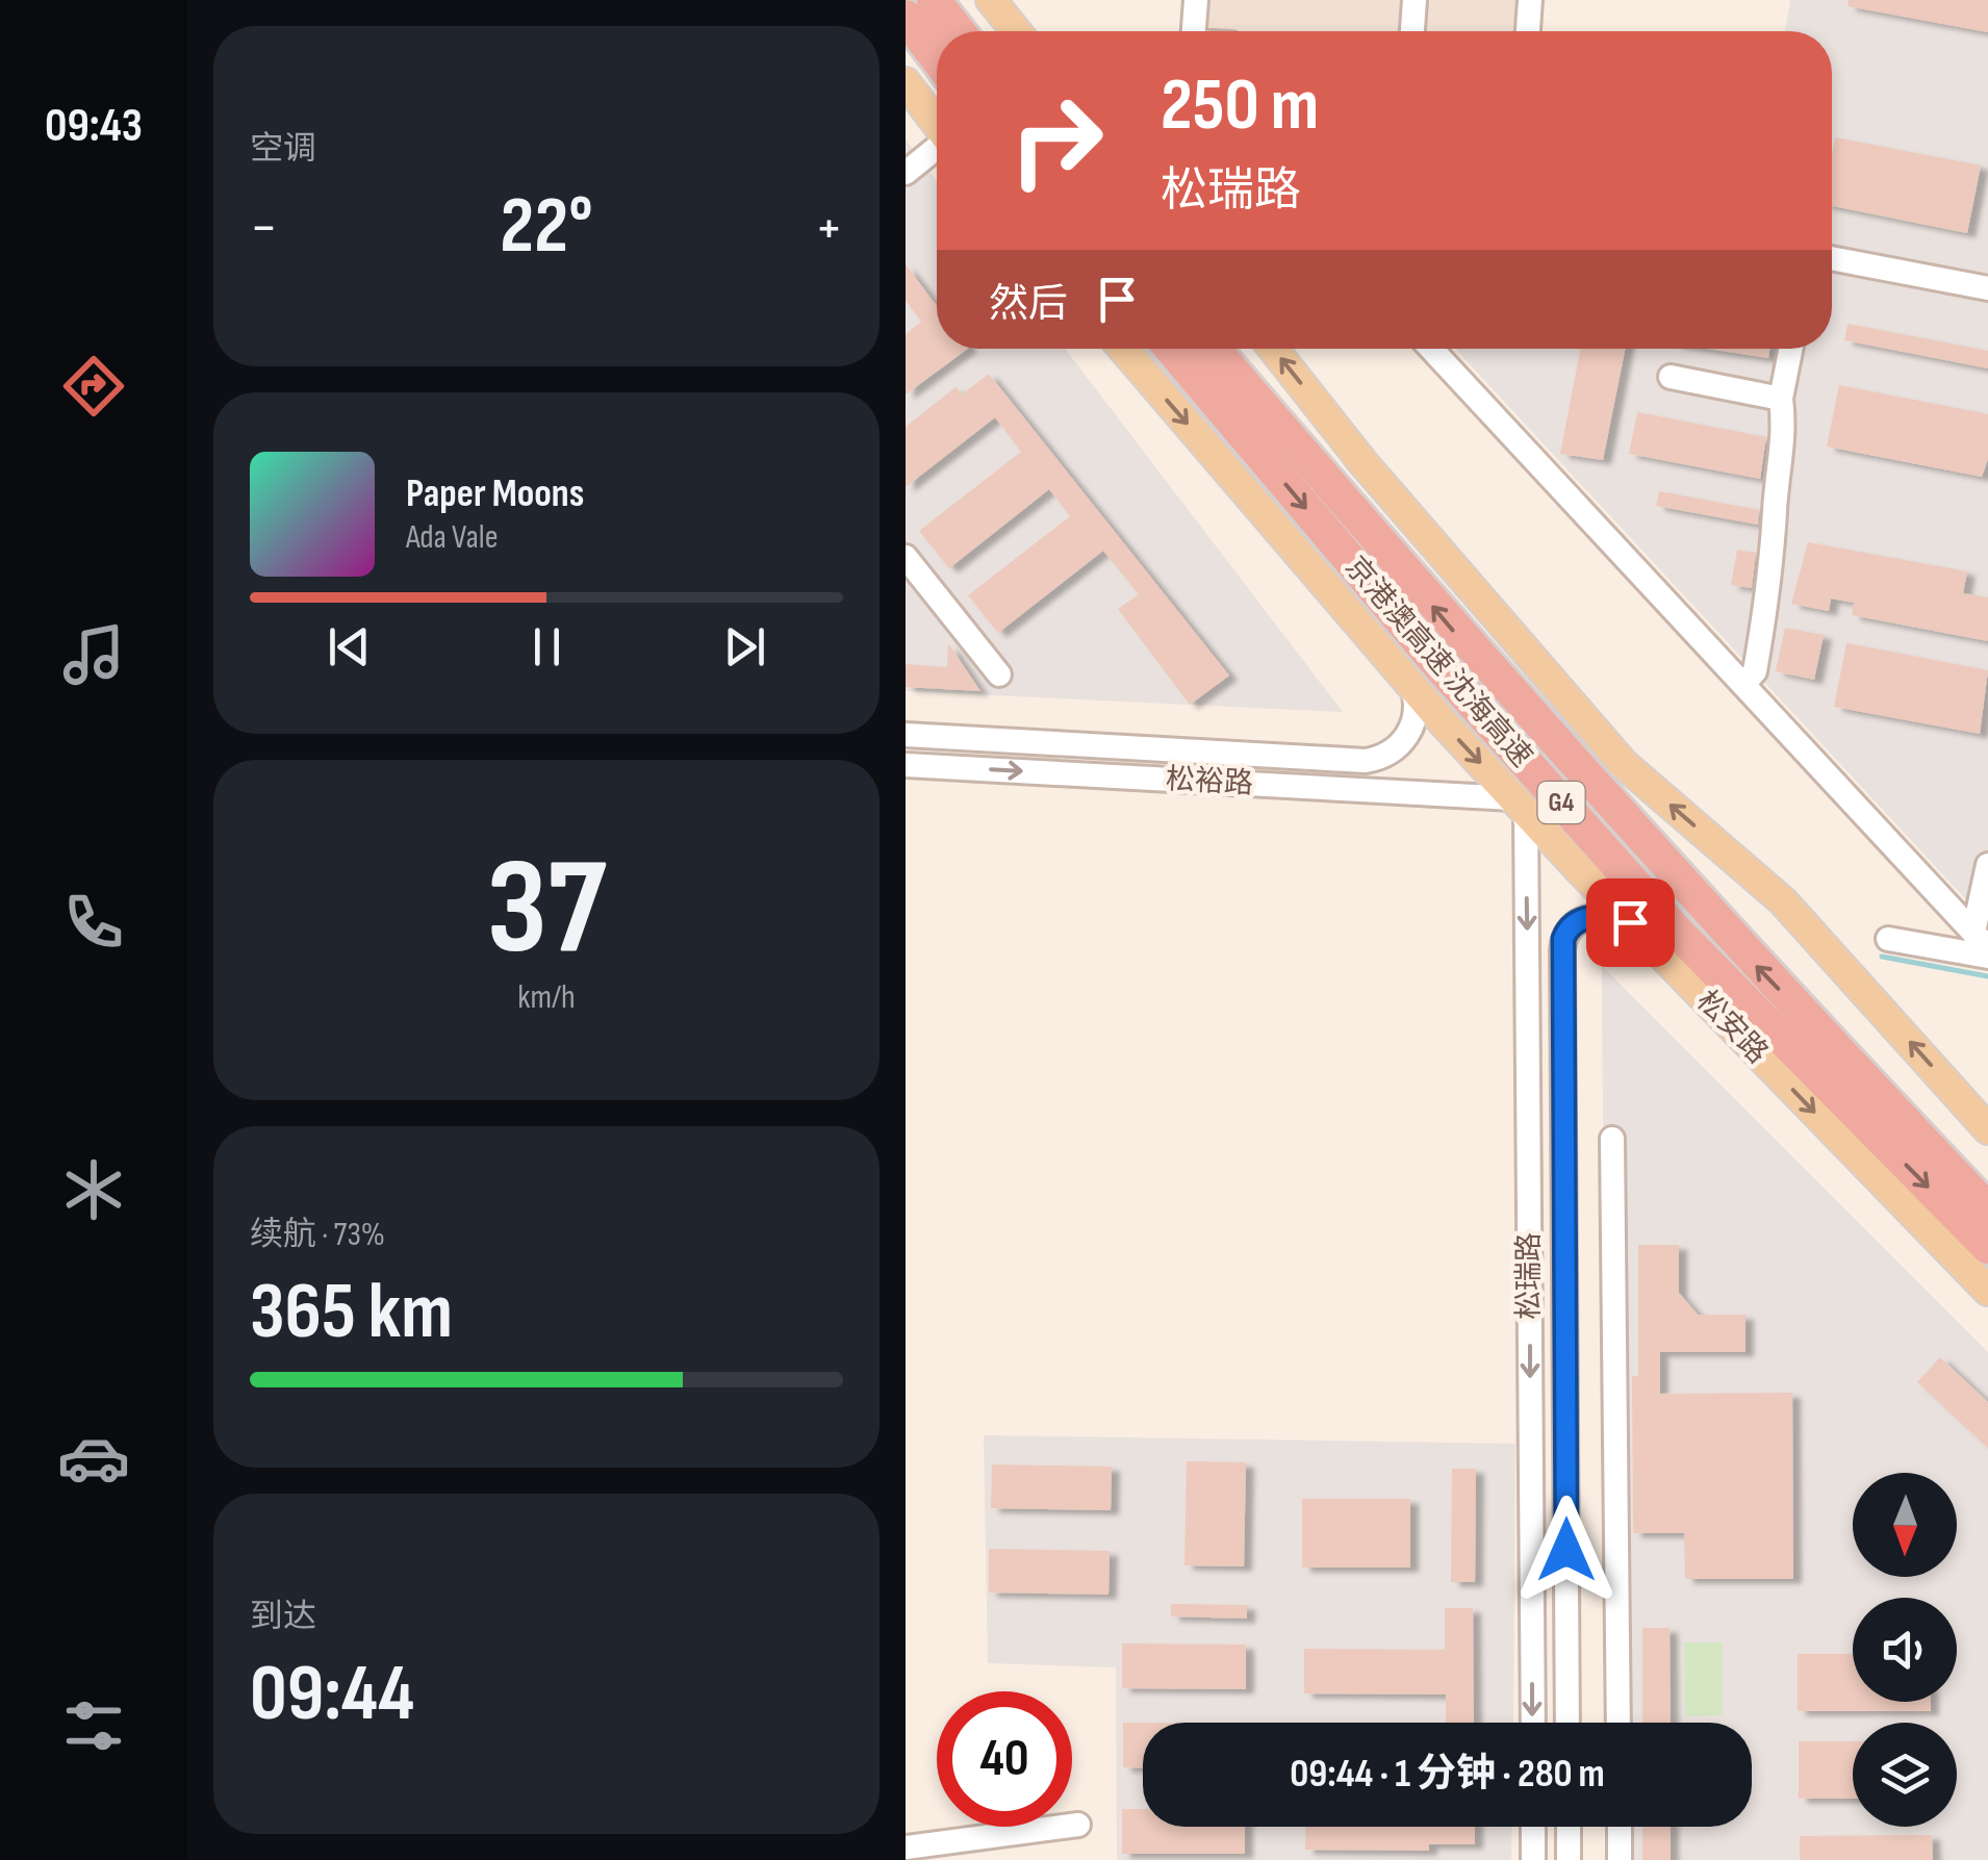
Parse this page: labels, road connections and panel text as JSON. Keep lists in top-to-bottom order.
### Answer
{
  "streets": {
    "highway": ["京港澳高速 沈海高速", "G4"],
    "main road": ["松安路"],
    "street": ["松裕路", "松瑞路"]
  },
  "crossings": [
    ["松裕路", "松安路"],
    ["松裕路", "松瑞路"],
    ["松安路", "松瑞路"]
  ],
  "one_way": ["松裕路"],
  "north": "bottom",
  "page": {
    "tabs": "09:43",
    "tile": [
      "空调",
      ["37", "km/h"],
      ["续航 · 73%", "365 km"],
      ["到达", "09:44"]
    ],
    "turn": ["250 m", "松瑞路"],
    "heat": ["−", "22°", "+"],
    "then": "然后",
    "song": ["Paper Moons", "Ada Vale"],
    "limit": "40",
    "trip": "09:44 · 1 分钟 · 280 m"
  }
}
